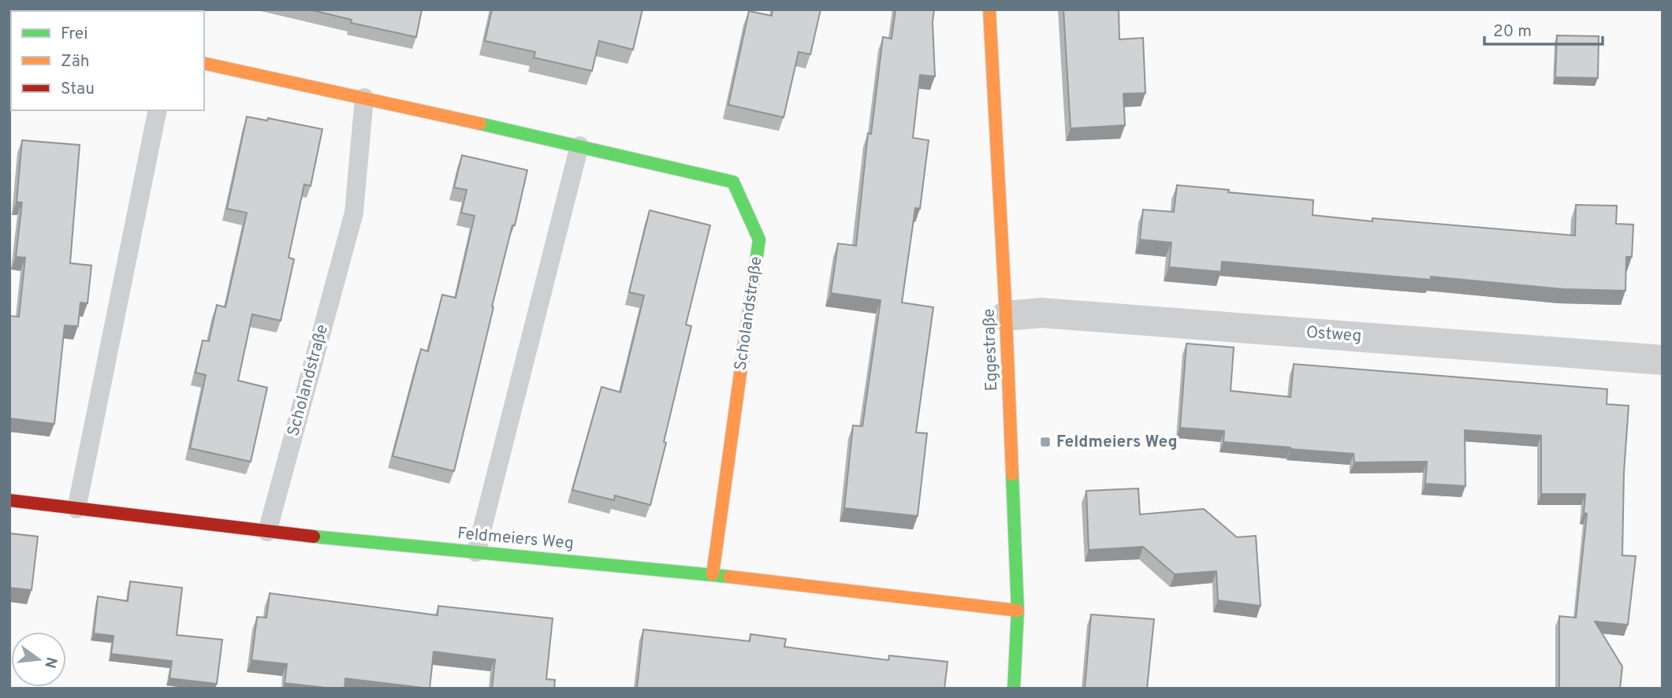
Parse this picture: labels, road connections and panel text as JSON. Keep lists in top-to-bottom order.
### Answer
{
  "streets": {
    "street": [
      "Scholandstraße",
      "Ostweg",
      "Eggestraße",
      "Feldmeiers Weg"
    ]
  },
  "crossings": [
    ["Scholandstraße", "Feldmeiers Weg"],
    ["Ostweg", "Eggestraße"],
    ["Eggestraße", "Feldmeiers Weg"]
  ],
  "places": {
    "transit": ["Feldmeiers Weg"]
  },
  "legend": ["Frei", "Zäh", "Stau"],
  "scale_bar": "20 m",
  "north": "right"
}
